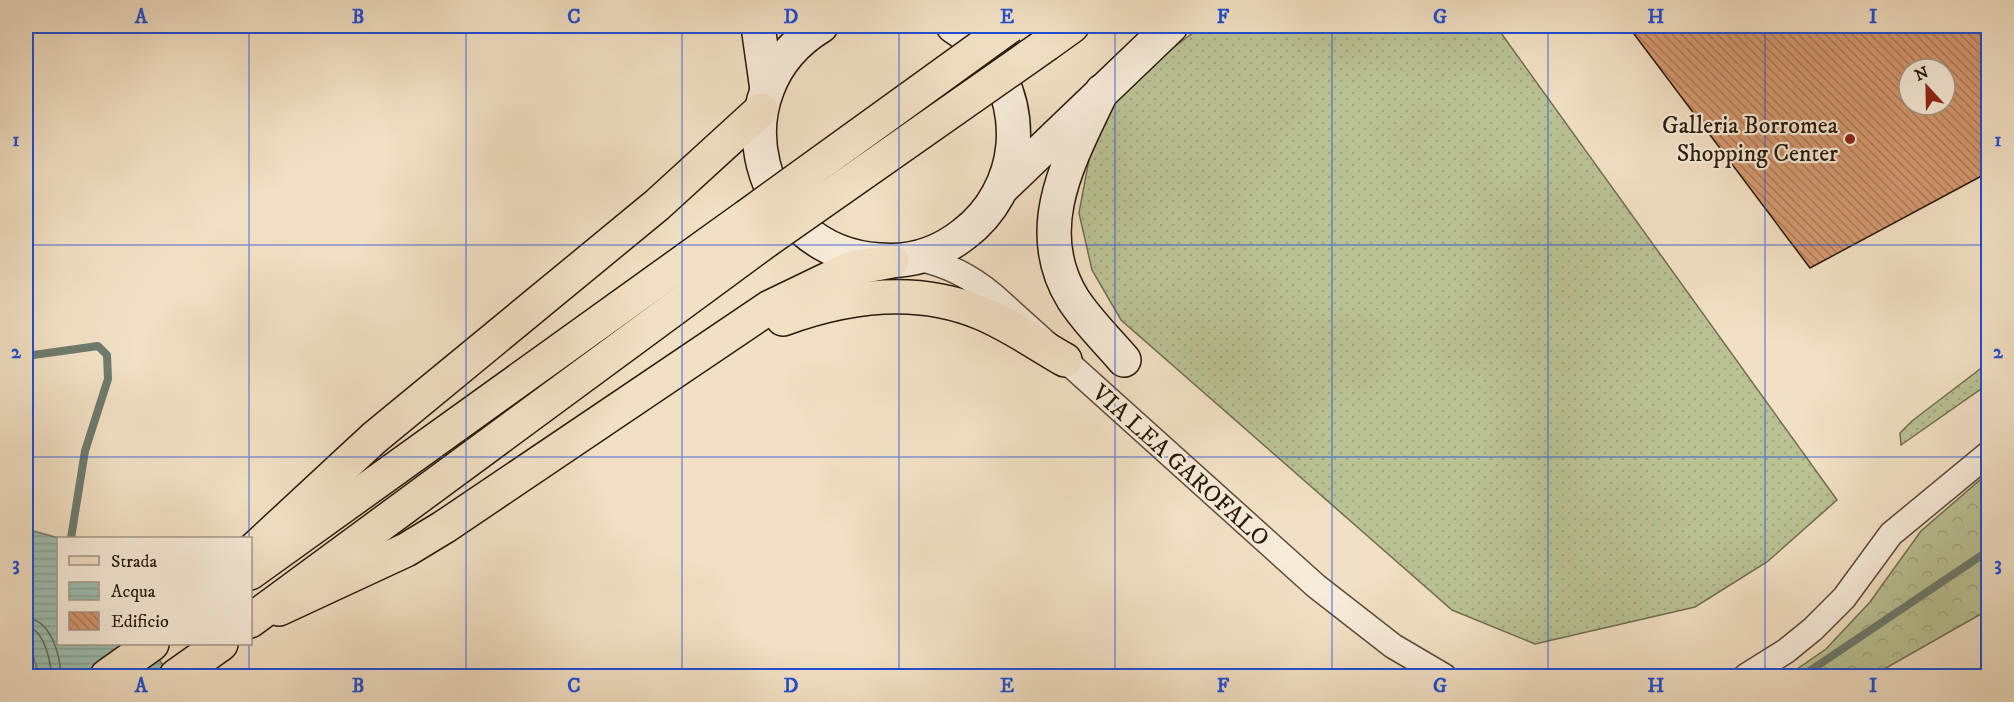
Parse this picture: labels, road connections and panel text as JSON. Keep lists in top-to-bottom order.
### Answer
{
  "streets": {
    "street": ["VIA LEA GAROFALO"]
  },
  "places": ["Galleria Borromea Shopping Center"],
  "legend": ["Strada", "Acqua", "Edificio"],
  "north": "top",
  "grid": {
    "columns": [
      "A",
      "B",
      "C",
      "D",
      "E",
      "F",
      "G",
      "H",
      "I"
    ],
    "rows": ["1", "2", "3"]
  }
}
